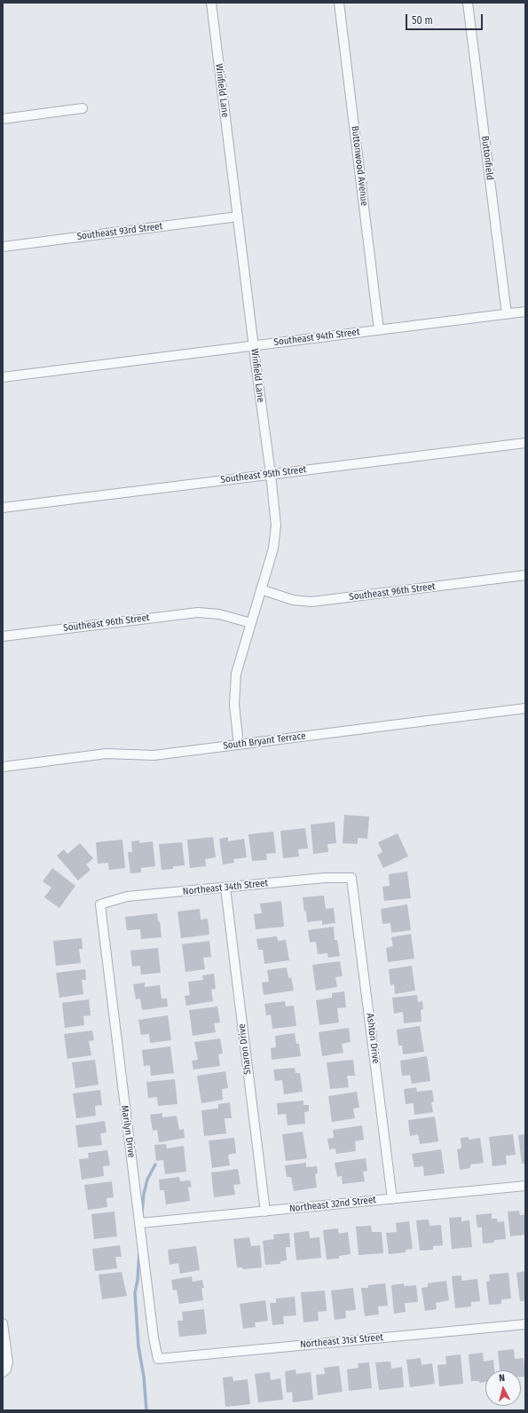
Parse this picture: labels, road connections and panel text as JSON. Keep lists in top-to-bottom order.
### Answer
{
  "streets": {
    "street": [
      "Winfield Lane",
      "Buttonfield",
      "Buttonwood Avenue",
      "Southeast 93rd Street",
      "Southeast 94th Street",
      "Southeast 95th Street",
      "Southeast 96th Street",
      "South Bryant Terrace",
      "Northeast 34th Street",
      "Ashton Drive",
      "Sharon Drive",
      "Marilyn Drive",
      "Northeast 32nd Street",
      "Northeast 31st Street"
    ]
  },
  "crossings": [
    ["Winfield Lane", "Southeast 93rd Street"],
    ["Winfield Lane", "Southeast 94th Street"],
    ["Winfield Lane", "Southeast 95th Street"],
    ["Winfield Lane", "Southeast 96th Street"],
    ["Winfield Lane", "South Bryant Terrace"],
    ["Buttonfield", "Southeast 94th Street"],
    ["Buttonwood Avenue", "Southeast 94th Street"],
    ["Northeast 34th Street", "Ashton Drive"],
    ["Northeast 34th Street", "Sharon Drive"],
    ["Northeast 34th Street", "Marilyn Drive"],
    ["Ashton Drive", "Northeast 32nd Street"],
    ["Sharon Drive", "Northeast 32nd Street"],
    ["Marilyn Drive", "Northeast 32nd Street"],
    ["Marilyn Drive", "Northeast 31st Street"]
  ],
  "scale_bar": "50 m",
  "north": "top"
}
